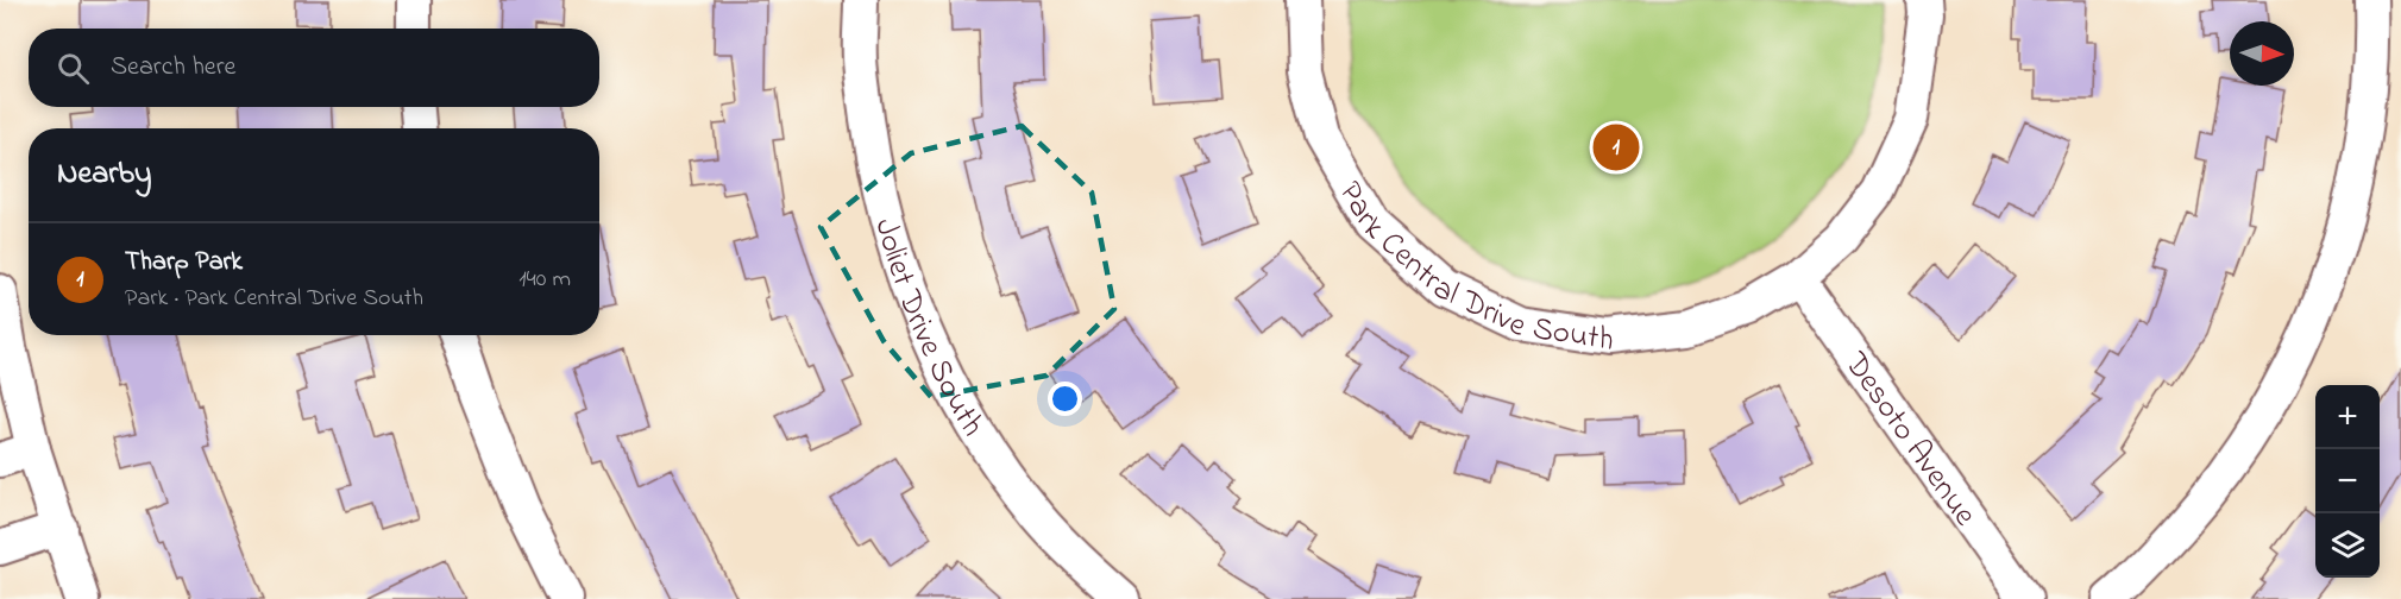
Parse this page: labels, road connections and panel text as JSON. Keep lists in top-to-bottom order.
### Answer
{
  "streets": {
    "street": ["Park Central Drive South", "Joliet Drive South", "Desoto Avenue"]
  },
  "crossings": [
    ["Park Central Drive South", "Desoto Avenue"]
  ],
  "north": "right",
  "page": {
    "search": "Search here",
    "pins": "1",
    "heading": "Nearby",
    "list": [
      {
        "mark": "1",
        "name": "Tharp Park",
        "note": "Park · Park Central Drive South",
        "value": "140 m"
      }
    ],
    "map_buttons": ["+", "−"]
  }
}
